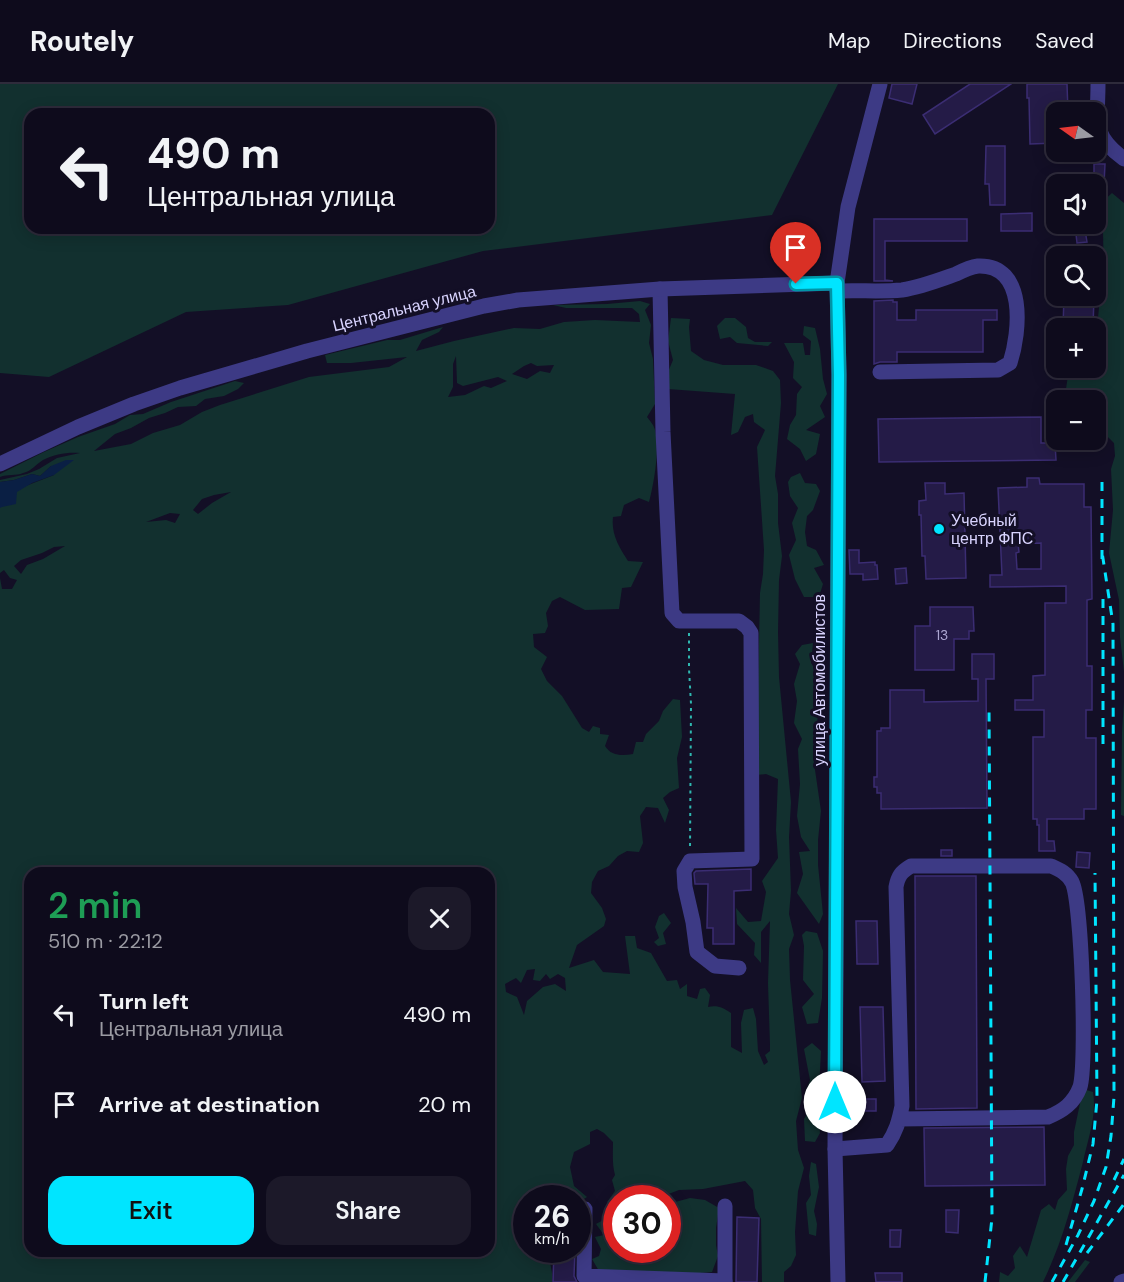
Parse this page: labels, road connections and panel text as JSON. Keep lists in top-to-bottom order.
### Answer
{
  "streets": {
    "street": ["Центральная улица", "улица Автомобилистов"]
  },
  "crossings": [
    ["Центральная улица", "улица Автомобилистов"]
  ],
  "places": ["Учебный центр ФПС"],
  "house_numbers": ["13"],
  "north": "left",
  "page": {
    "header": "Routely",
    "nav": ["Map", "Directions", "Saved"],
    "map_buttons": ["+", "−"],
    "turn": ["490 m", "Центральная улица"],
    "heading": ["2 min", "510 m · 22:12"],
    "list": [
      {
        "name": "Turn left",
        "note": "Центральная улица",
        "value": "490 m"
      },
      {
        "name": "Arrive at destination",
        "value": "20 m"
      }
    ],
    "buttons": ["Exit", "Share"],
    "speed": "26 km/h",
    "limit": "30"
  }
}
